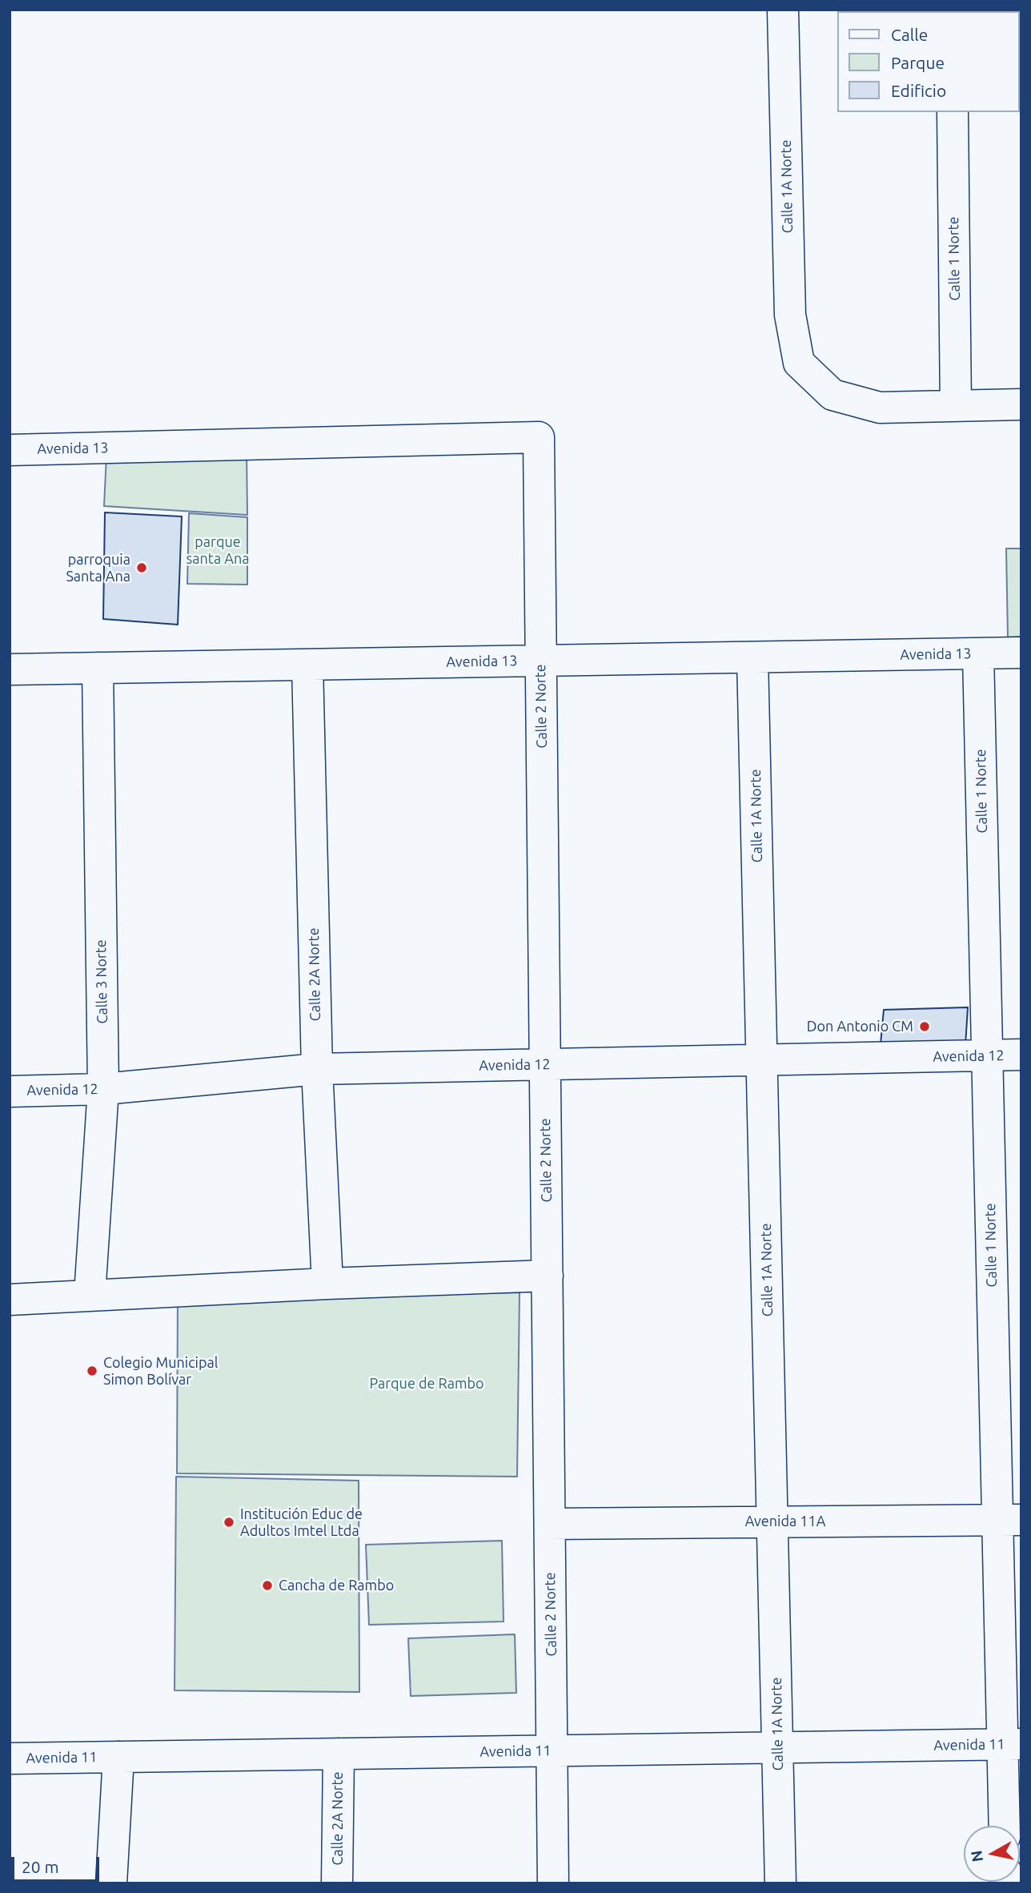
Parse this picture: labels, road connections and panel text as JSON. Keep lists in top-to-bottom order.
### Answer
{
  "streets": {
    "street": [
      "Calle 1A Norte",
      "Calle 1 Norte",
      "Avenida 13",
      "Calle 2 Norte",
      "Calle 2A Norte",
      "Calle 3 Norte",
      "Avenida 12",
      "Avenida 11A",
      "Avenida 11"
    ]
  },
  "crossings": [
    ["Calle 1A Norte", "Calle 1 Norte"],
    ["Calle 1A Norte", "Avenida 13"],
    ["Calle 1A Norte", "Avenida 12"],
    ["Calle 1A Norte", "Avenida 11A"],
    ["Calle 1A Norte", "Avenida 11"],
    ["Calle 1 Norte", "Avenida 13"],
    ["Calle 1 Norte", "Avenida 12"],
    ["Calle 1 Norte", "Avenida 11A"],
    ["Calle 1 Norte", "Avenida 11"],
    ["Avenida 13", "Calle 2 Norte"],
    ["Avenida 13", "Calle 2A Norte"],
    ["Avenida 13", "Calle 3 Norte"],
    ["Calle 2 Norte", "Avenida 12"],
    ["Calle 2 Norte", "Avenida 11A"],
    ["Calle 2 Norte", "Avenida 11"],
    ["Calle 2A Norte", "Avenida 12"],
    ["Calle 2A Norte", "Avenida 11"],
    ["Calle 3 Norte", "Avenida 12"]
  ],
  "parks": ["parque santa Ana", "Parque de Rambo"],
  "places": [
    "parroquia Santa Ana",
    "Don Antonio CM",
    "Colegio Municipal Simon Bolívar",
    "Institución Educ de Adultos Imtel Ltda",
    "Cancha de Rambo"
  ],
  "legend": ["Calle", "Parque", "Edificio"],
  "scale_bar": "20 m",
  "north": "left"
}
